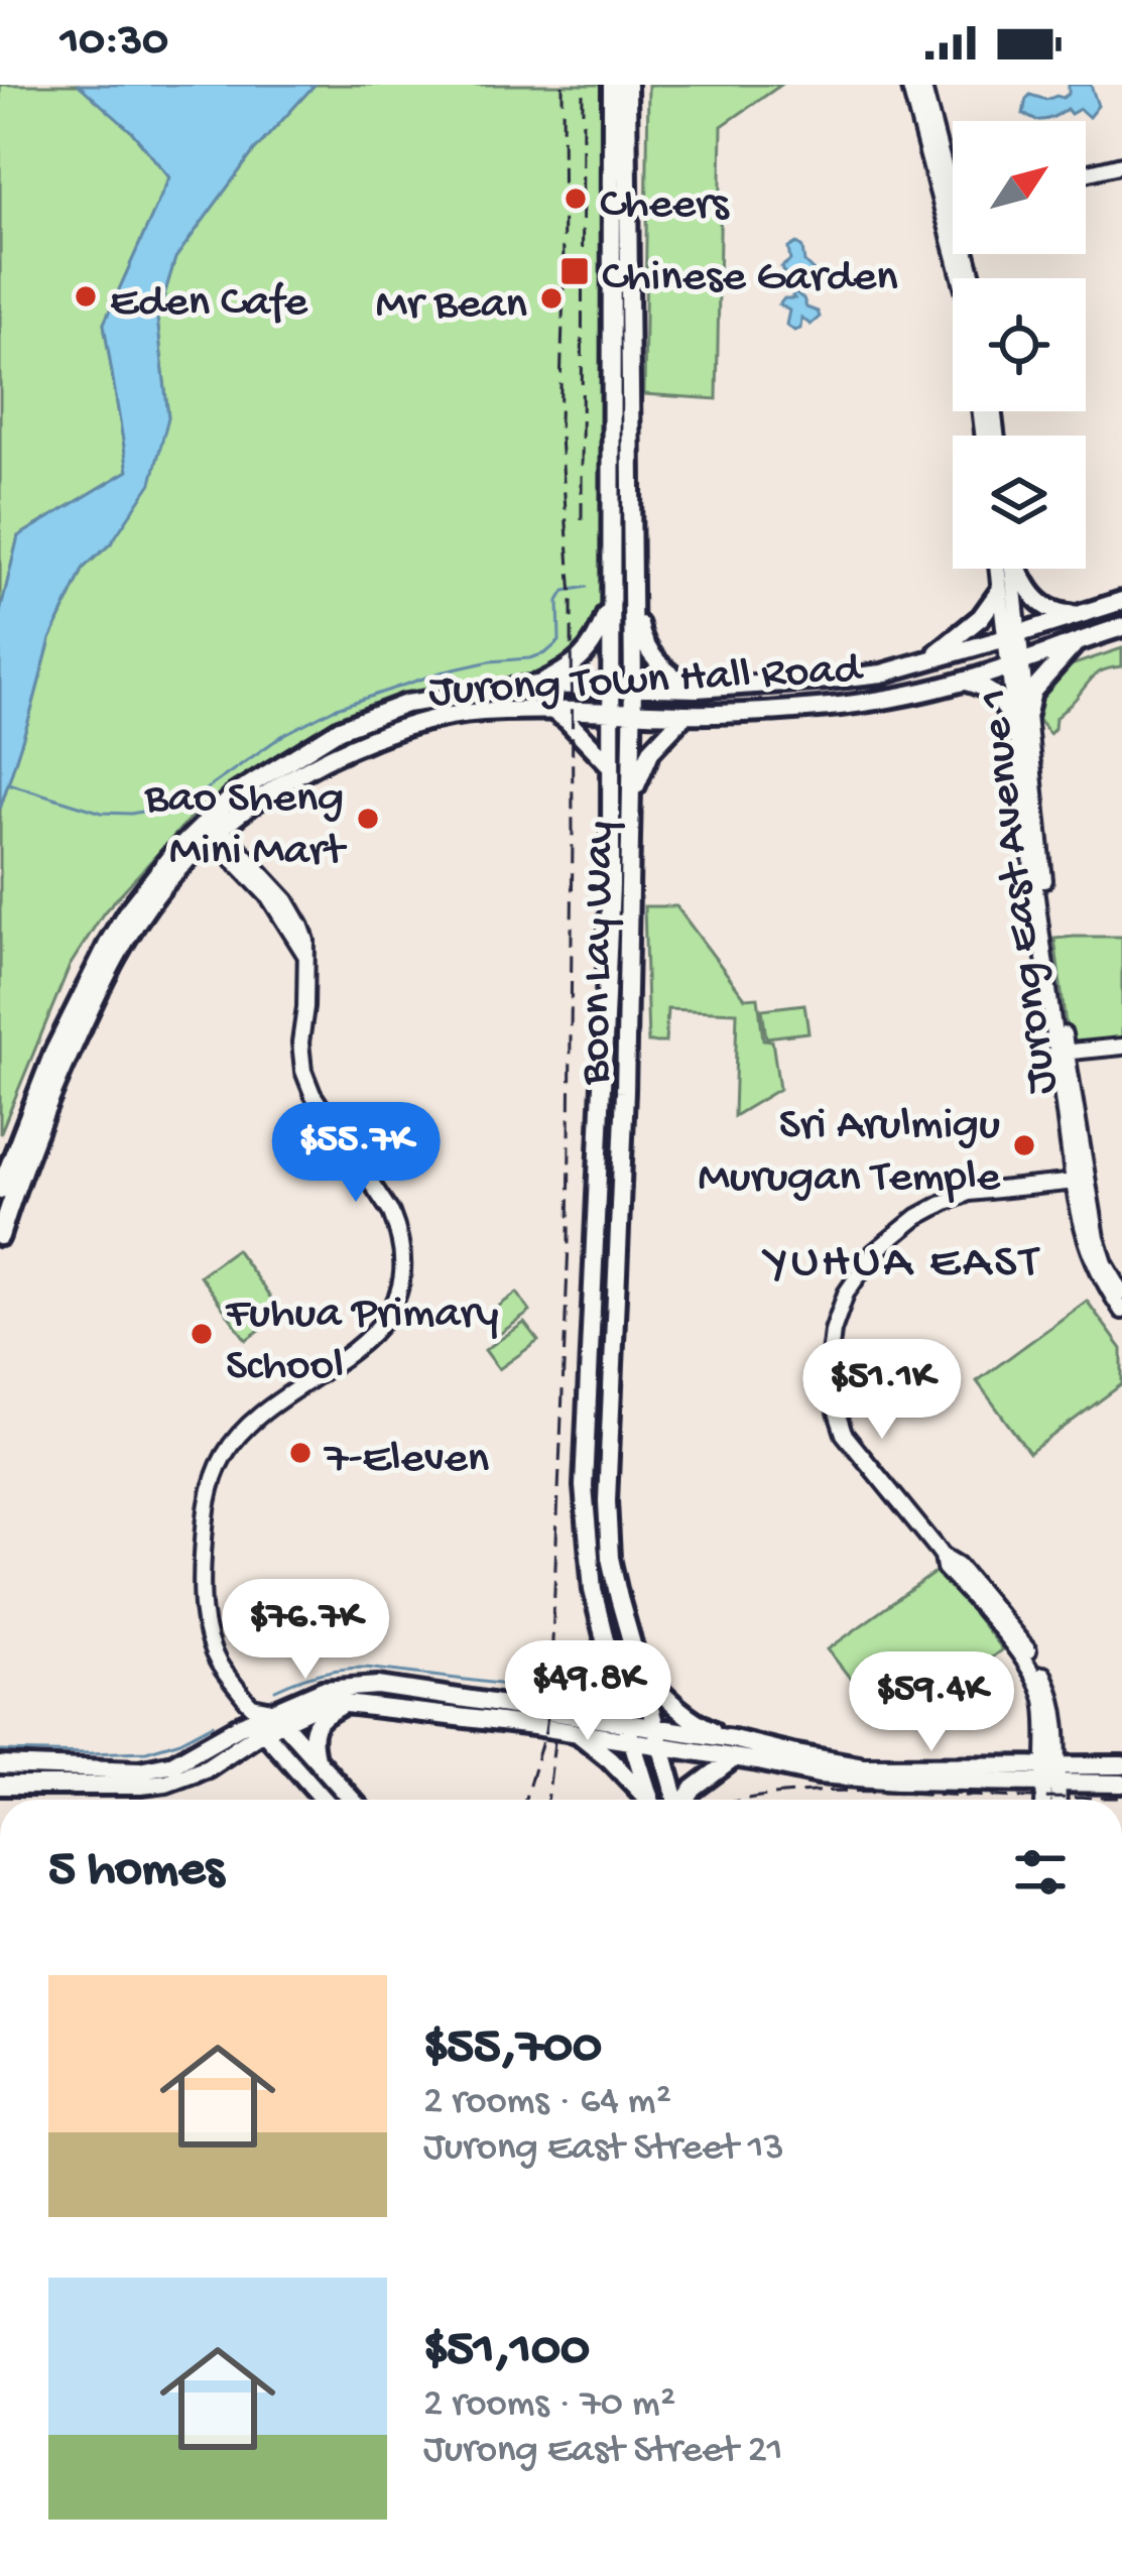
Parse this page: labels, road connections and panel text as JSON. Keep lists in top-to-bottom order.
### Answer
{
  "streets": {
    "main road": ["Jurong Town Hall Road", "Boon Lay Way"],
    "street": ["Jurong East Avenue 1"]
  },
  "crossings": [
    ["Jurong Town Hall Road", "Jurong East Avenue 1"],
    ["Jurong Town Hall Road", "Boon Lay Way"]
  ],
  "districts": ["YUHUA EAST"],
  "places": {
    "other": [
      "Cheers",
      "Eden Cafe",
      "Mr Bean",
      "Bao Sheng Mini Mart",
      "Sri Arulmigu Murugan Temple",
      "Fuhua Primary School",
      "7-Eleven"
    ],
    "transit": ["Chinese Garden"]
  },
  "north": "top right",
  "page": {
    "status": "10:30",
    "price": [
      "$55.7K",
      "$51.1K",
      "$76.7K",
      "$49.8K",
      "$59.4K"
    ],
    "heading": "5 homes",
    "list": [
      {
        "name": "$55,700",
        "note": "2 rooms · 64 m² · Jurong East Street 13"
      },
      {
        "name": "$51,100",
        "note": "2 rooms · 70 m² · Jurong East Street 21"
      }
    ]
  }
}
